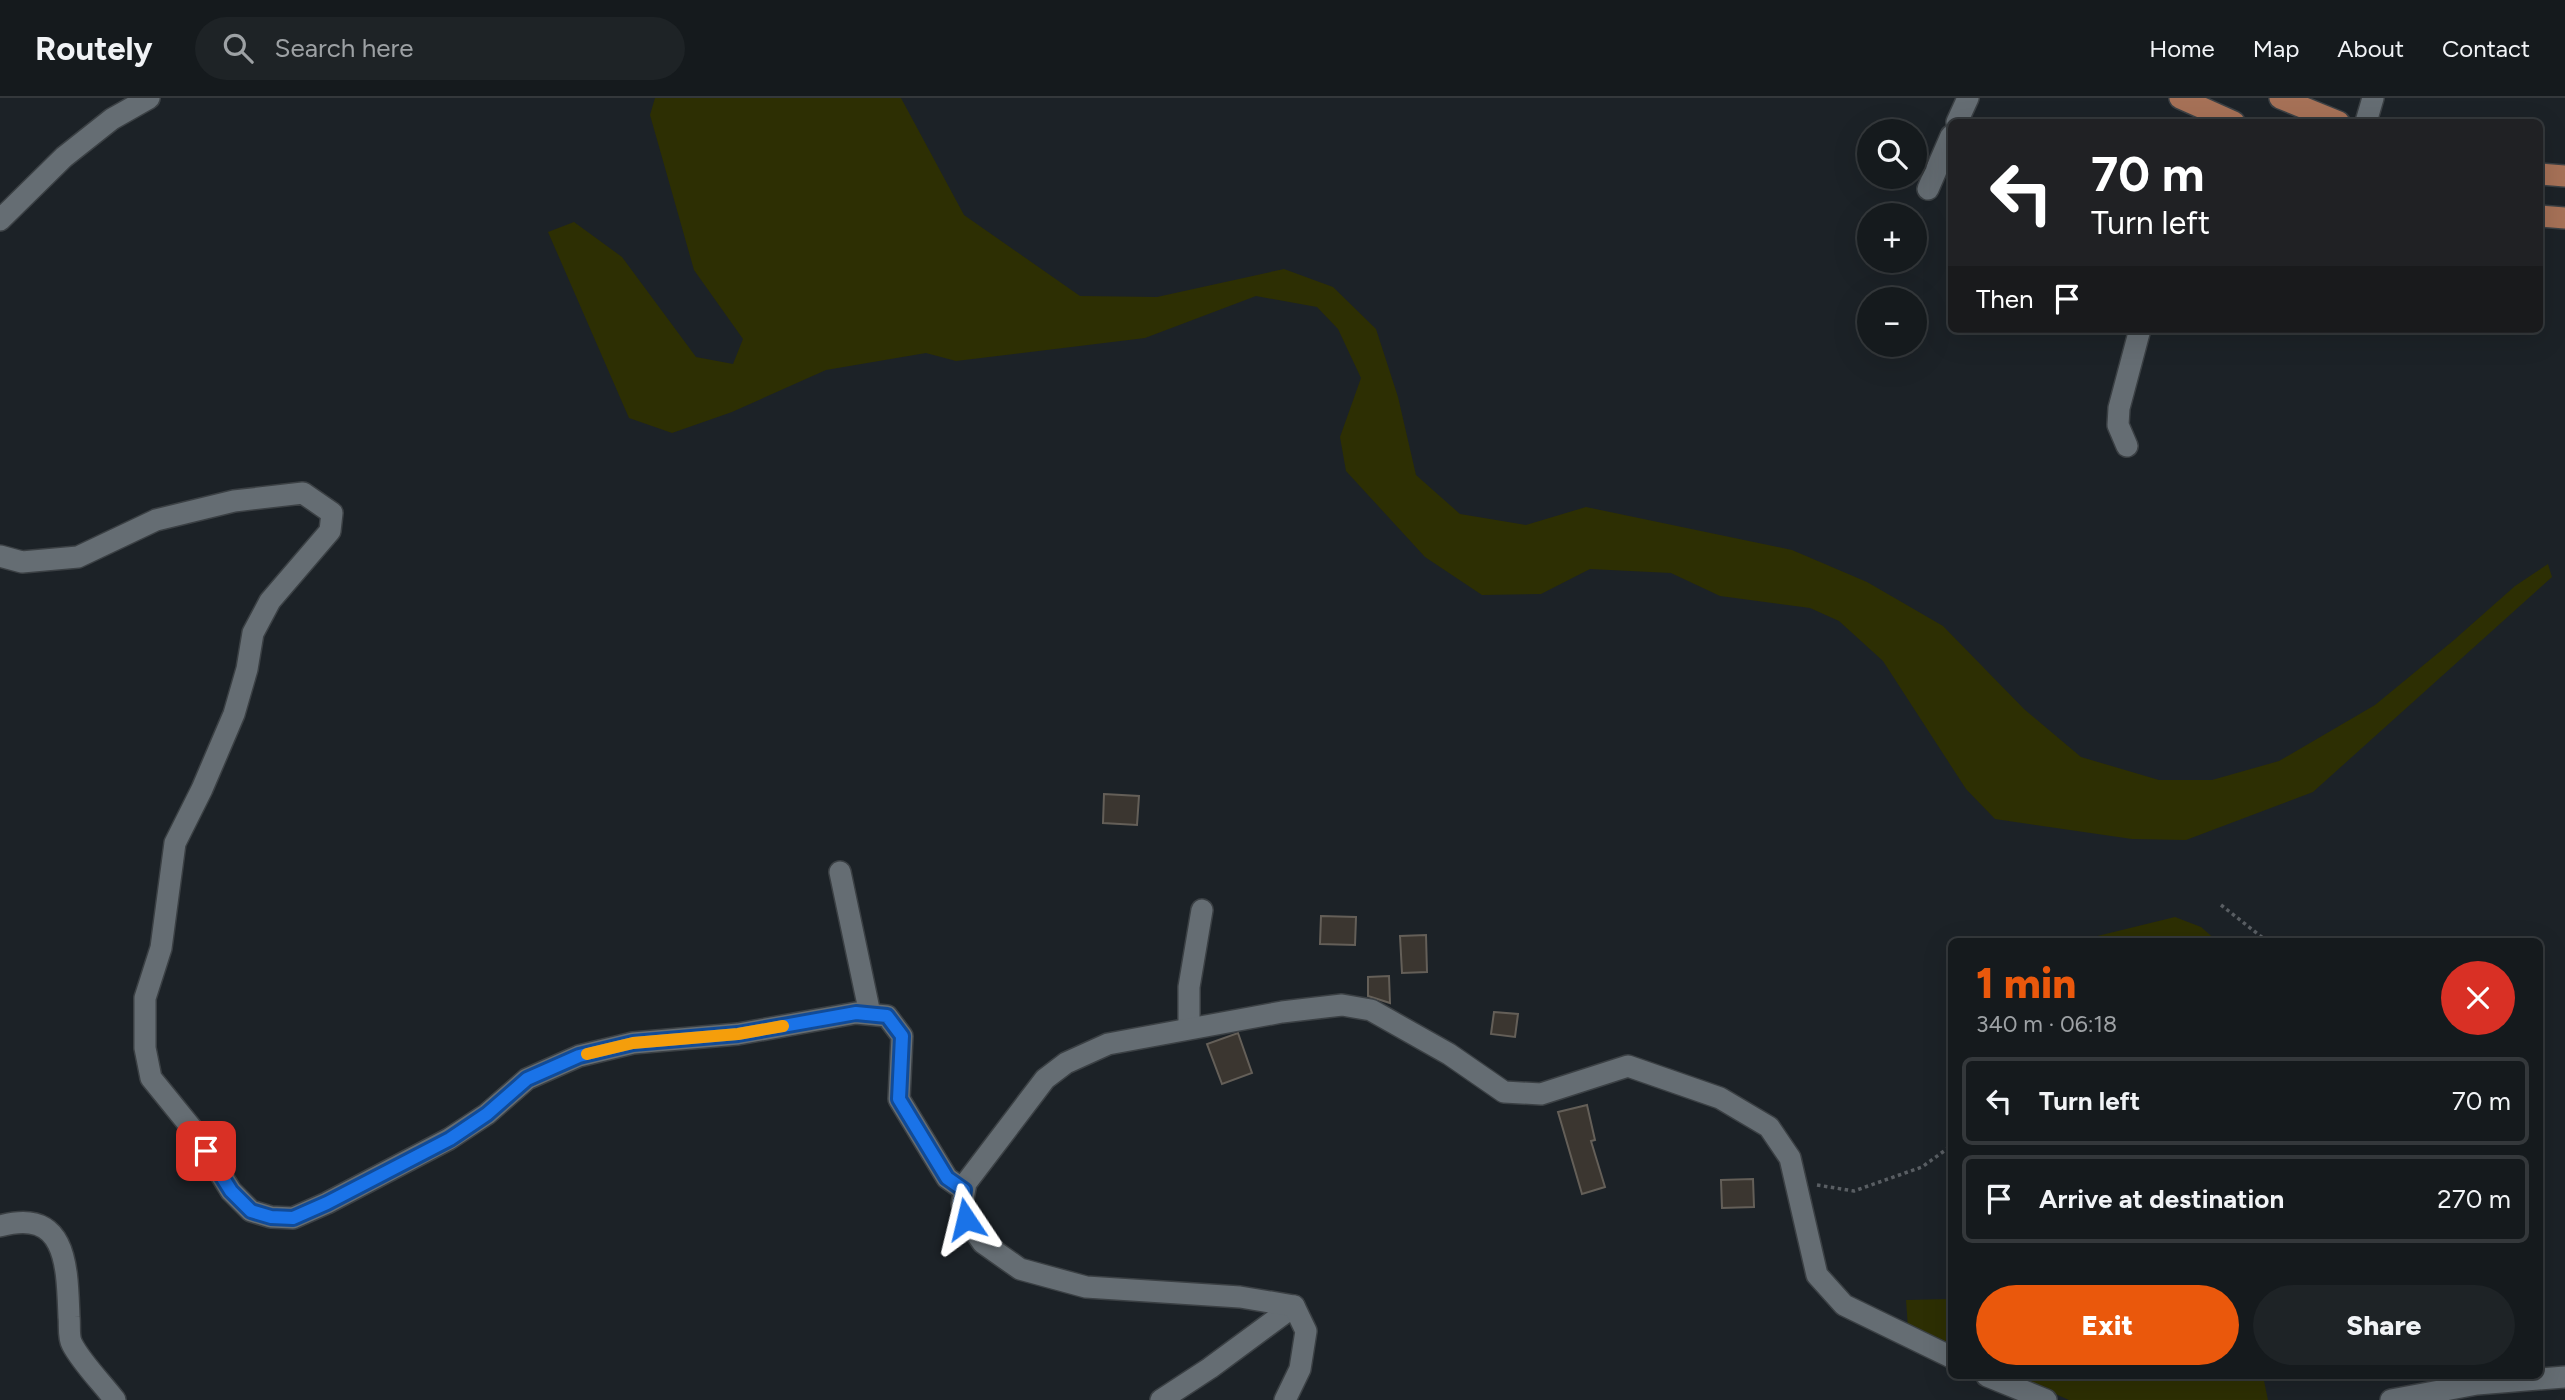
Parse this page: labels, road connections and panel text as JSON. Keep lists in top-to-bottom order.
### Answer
{
  "page": {
    "header": "Routely",
    "search": "Search here",
    "nav": [
      "Home",
      "Map",
      "About",
      "Contact"
    ],
    "map_buttons": ["+", "−"],
    "turn": ["70 m", "Turn left"],
    "then": "Then",
    "heading": ["1 min", "340 m · 06:18"],
    "list": [
      {
        "name": "Turn left",
        "value": "70 m"
      },
      {
        "name": "Arrive at destination",
        "value": "270 m"
      }
    ],
    "buttons": ["Exit", "Share"]
  }
}
